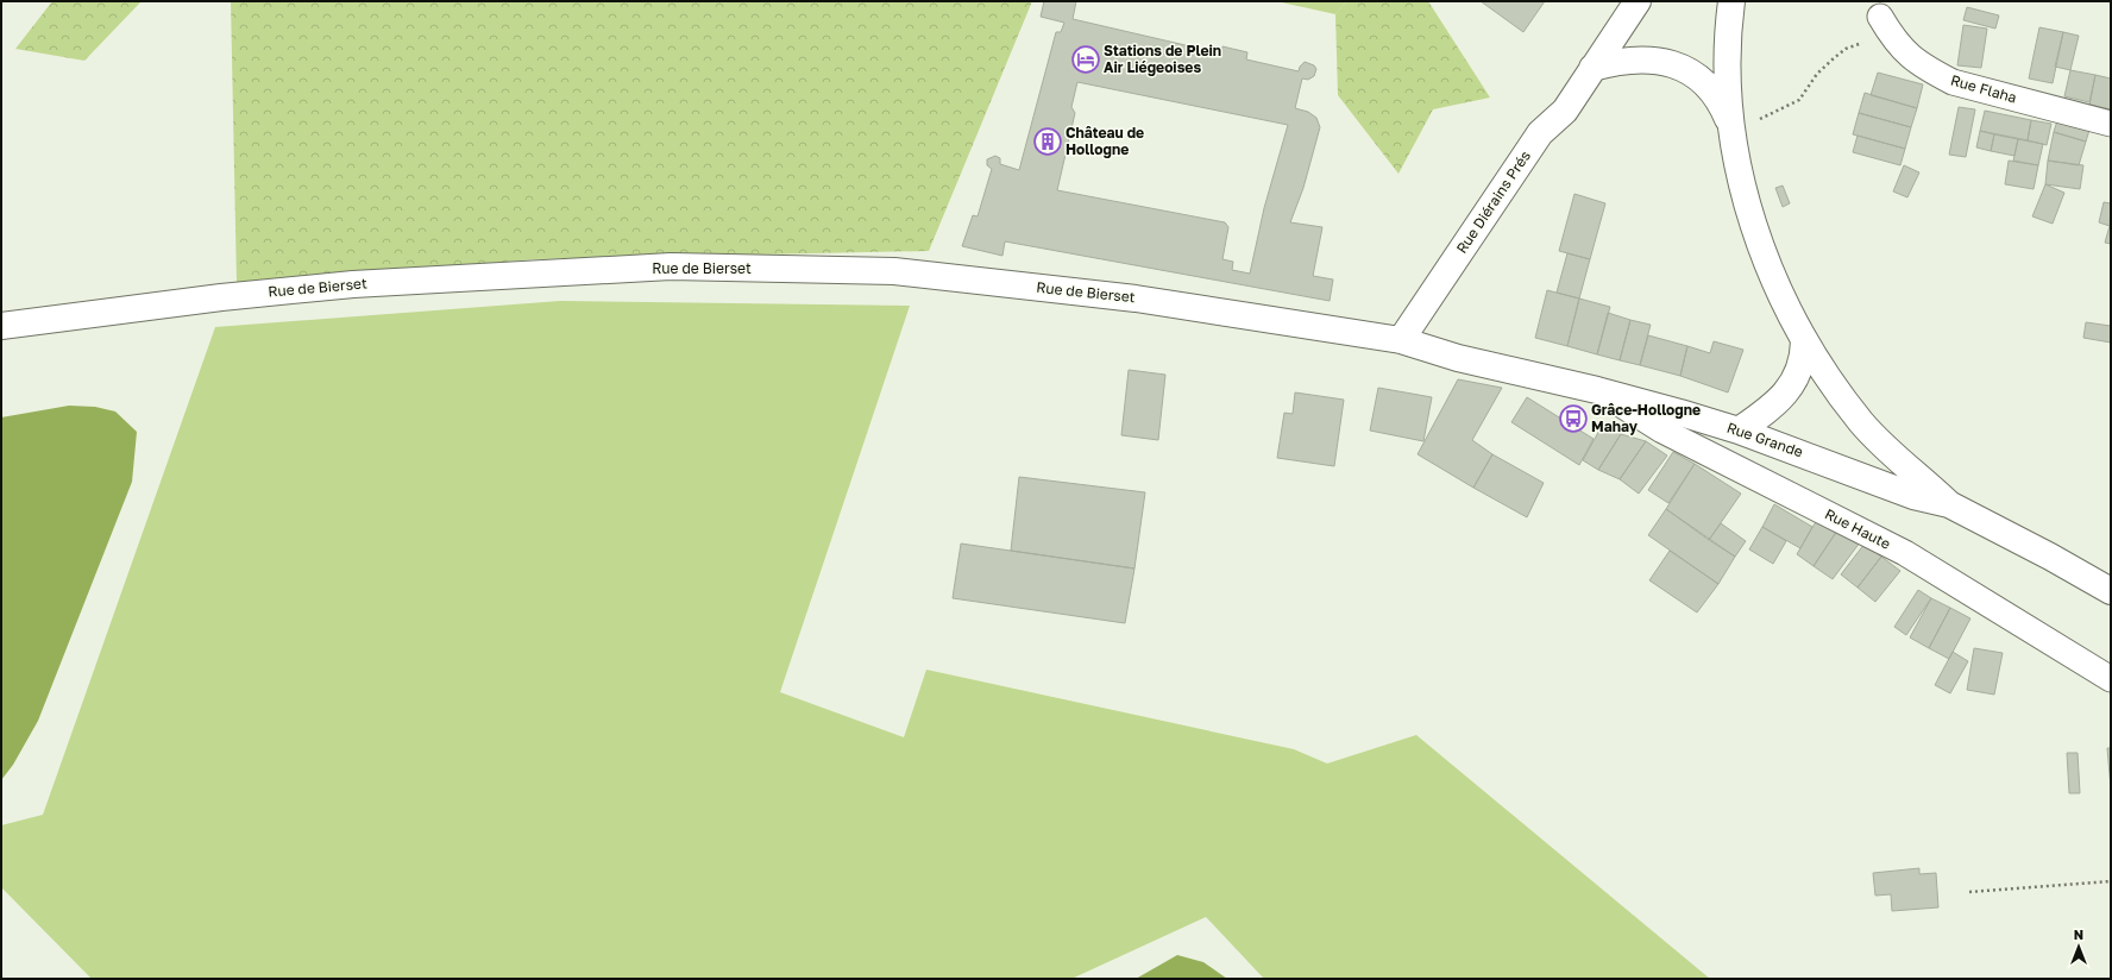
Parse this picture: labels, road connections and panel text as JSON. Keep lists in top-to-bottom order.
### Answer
{
  "streets": {
    "main road": ["Rue Diérains Prés", "Rue de Bierset", "Rue Grande"],
    "street": ["Rue Flaha", "Rue Haute"]
  },
  "crossings": [
    ["Rue Diérains Prés", "Rue de Bierset"],
    ["Rue Diérains Prés", "Rue Grande"],
    ["Rue de Bierset", "Rue Grande"],
    ["Rue Grande", "Rue Haute"]
  ],
  "places": {
    "hotel": ["Stations de Plein Air Liégeoises"],
    "building": ["Château de Hollogne"],
    "bus stop": ["Grâce-Hollogne Mahay"]
  },
  "north": "top"
}
